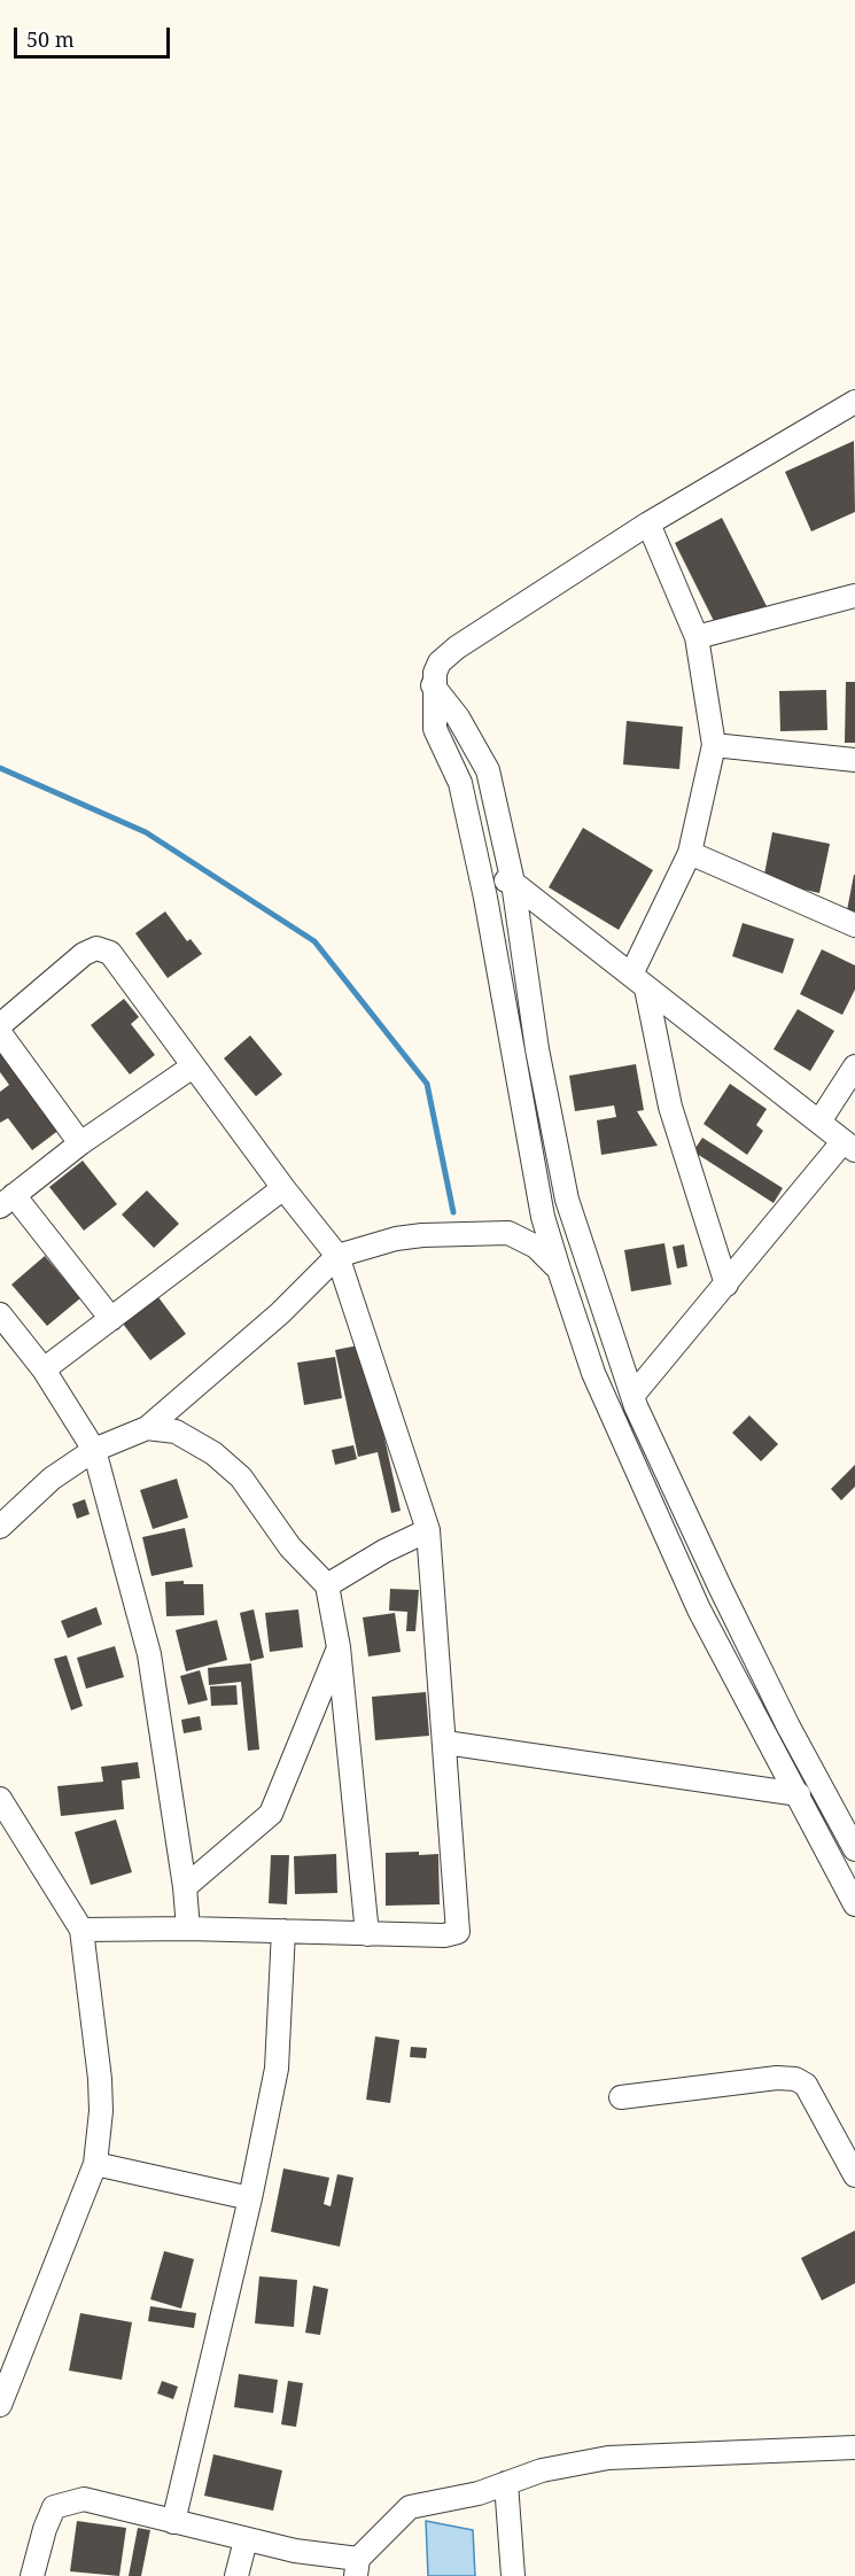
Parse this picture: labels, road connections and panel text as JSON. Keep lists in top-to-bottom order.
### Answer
{
  "scale_bar": "50 m"
}
